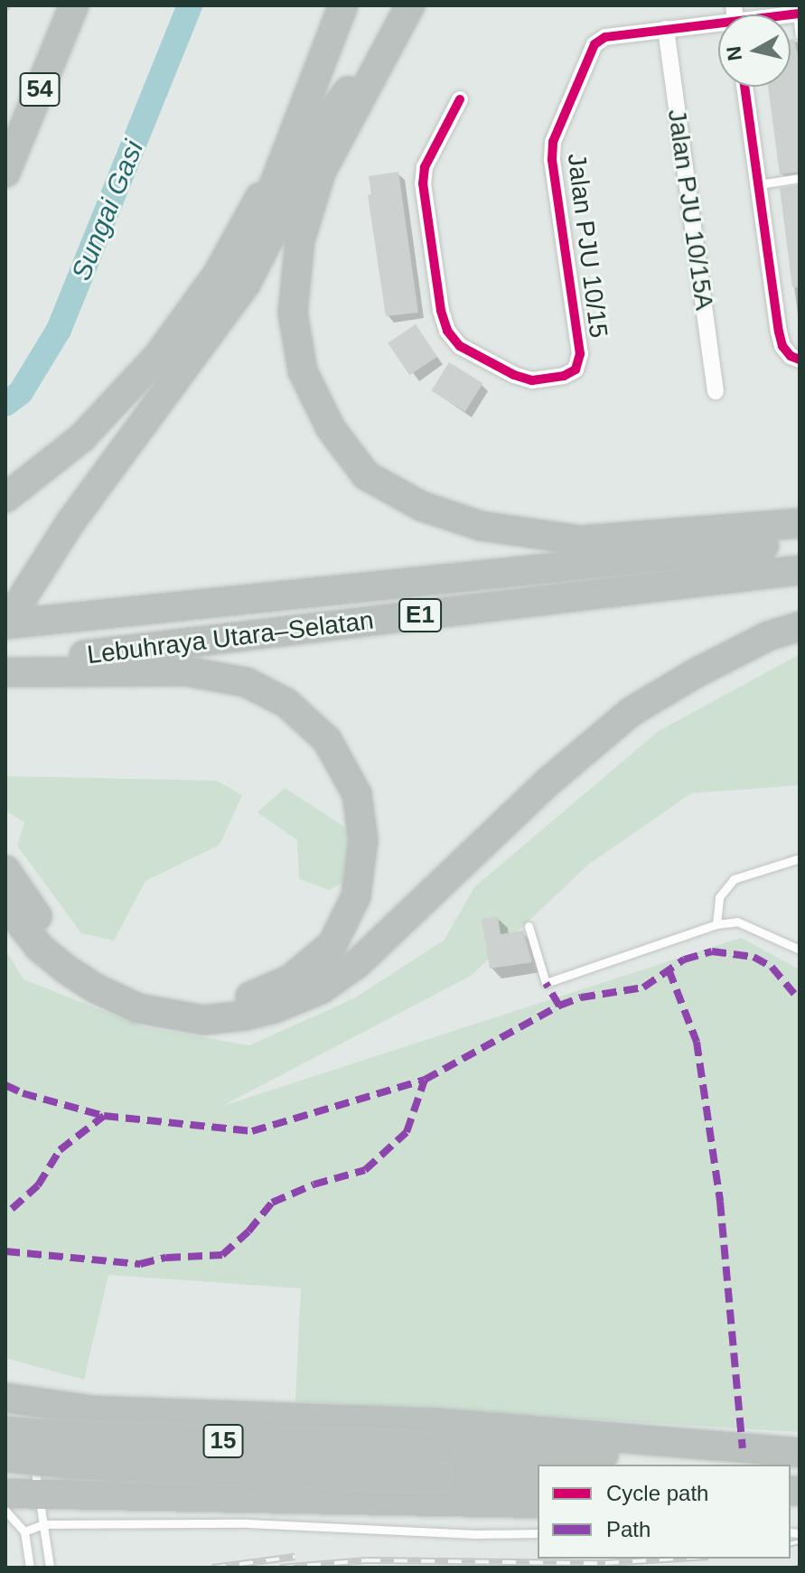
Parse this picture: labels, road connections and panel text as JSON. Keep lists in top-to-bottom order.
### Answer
{
  "streets": {
    "highway": [
      "54",
      "E1",
      "Lebuhraya Utara–Selatan",
      "15"
    ],
    "street": ["Jalan PJU 10/15A", "Jalan PJU 10/15"]
  },
  "crossings": [
    ["Jalan PJU 10/15A", "Jalan PJU 10/15"]
  ],
  "water": ["Sungai Gasi"],
  "legend": ["Cycle path", "Path"],
  "north": "left"
}
